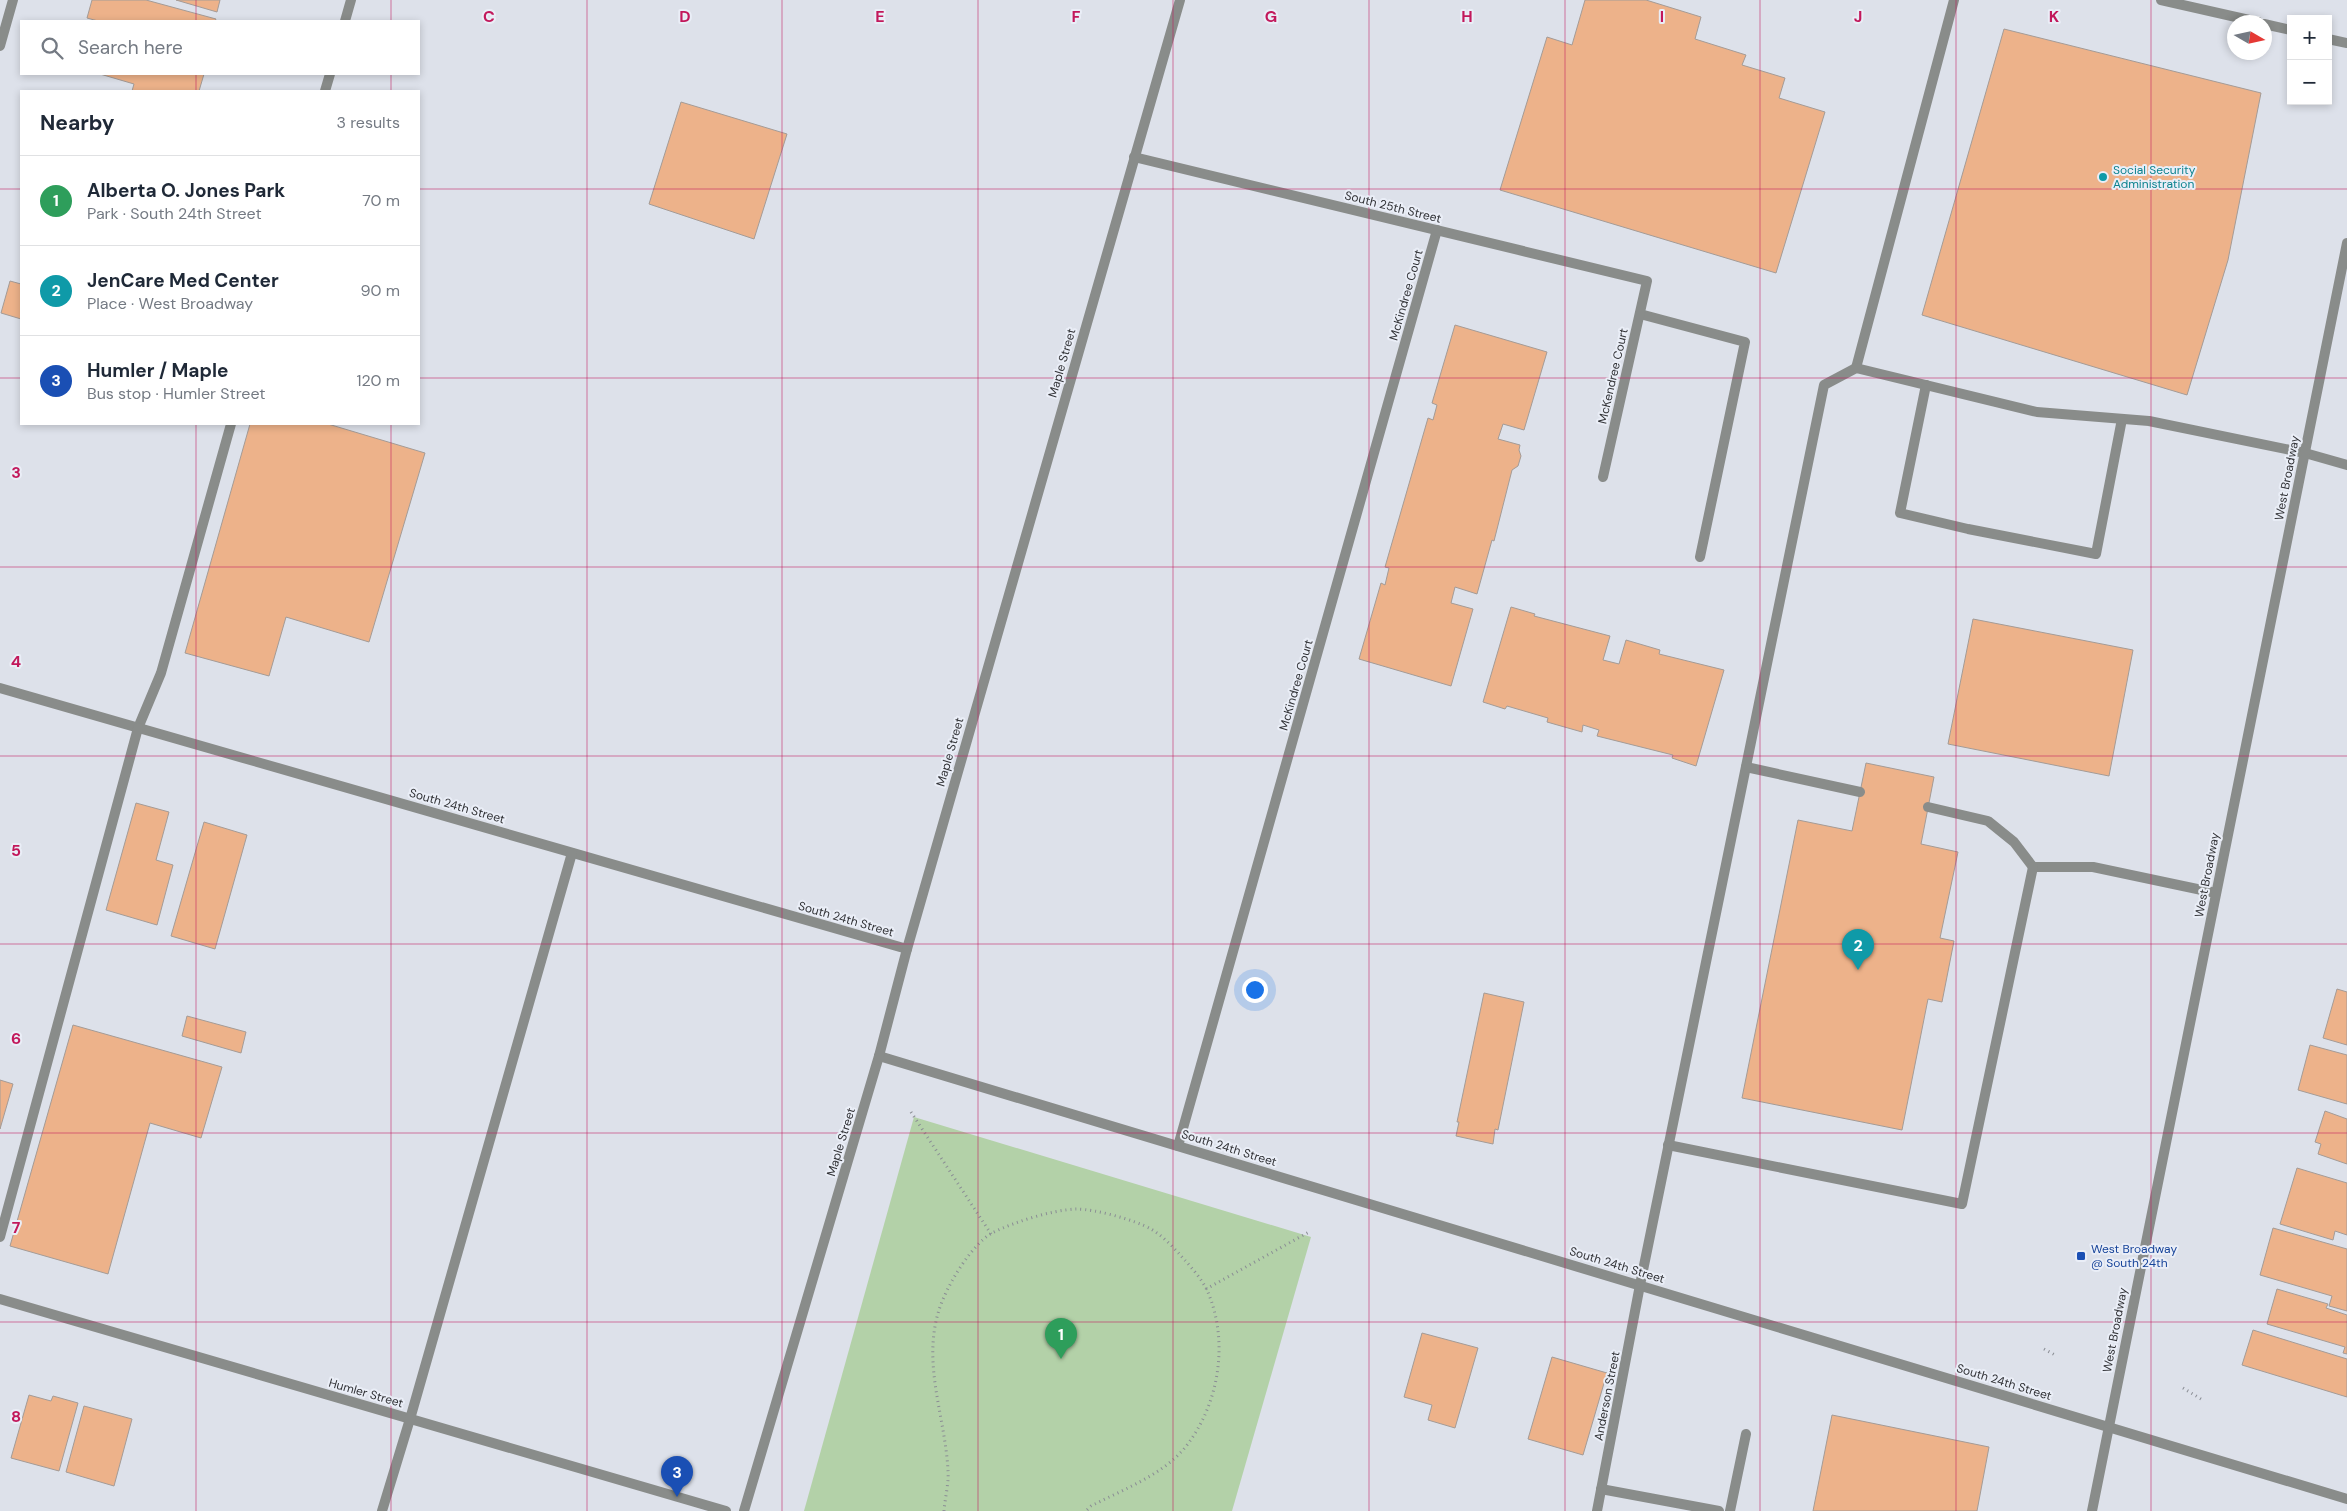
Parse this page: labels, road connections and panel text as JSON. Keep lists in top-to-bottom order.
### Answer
{
  "streets": {
    "street": [
      "South 25th Street",
      "McKindree Court",
      "Maple Street",
      "McKendree Court",
      "West Broadway",
      "South 24th Street",
      "Humler Street",
      "Anderson Street"
    ]
  },
  "crossings": [
    ["South 25th Street", "McKindree Court"],
    ["South 25th Street", "Maple Street"],
    ["South 25th Street", "McKendree Court"],
    ["McKindree Court", "South 24th Street"],
    ["Maple Street", "South 24th Street"],
    ["West Broadway", "South 24th Street"],
    ["South 24th Street", "Anderson Street"]
  ],
  "places": {
    "other": ["Social Security Administration"],
    "transit": ["West Broadway @ South 24th"]
  },
  "north": "right",
  "page": {
    "map_buttons": ["+", "−"],
    "search": "Search here",
    "heading": ["Nearby", "3 results"],
    "list": [
      {
        "mark": "1",
        "name": "Alberta O. Jones Park",
        "note": "Park · South 24th Street",
        "value": "70 m"
      },
      {
        "mark": "2",
        "name": "JenCare Med Center",
        "note": "Place · West Broadway",
        "value": "90 m"
      },
      {
        "mark": "3",
        "name": "Humler / Maple",
        "note": "Bus stop · Humler Street",
        "value": "120 m"
      }
    ],
    "pins": ["2", "1", "3"]
  },
  "grid": {
    "columns": [
      "C",
      "D",
      "E",
      "F",
      "G",
      "H",
      "I",
      "J",
      "K"
    ],
    "rows": [
      "3",
      "4",
      "5",
      "6",
      "7",
      "8"
    ]
  }
}
